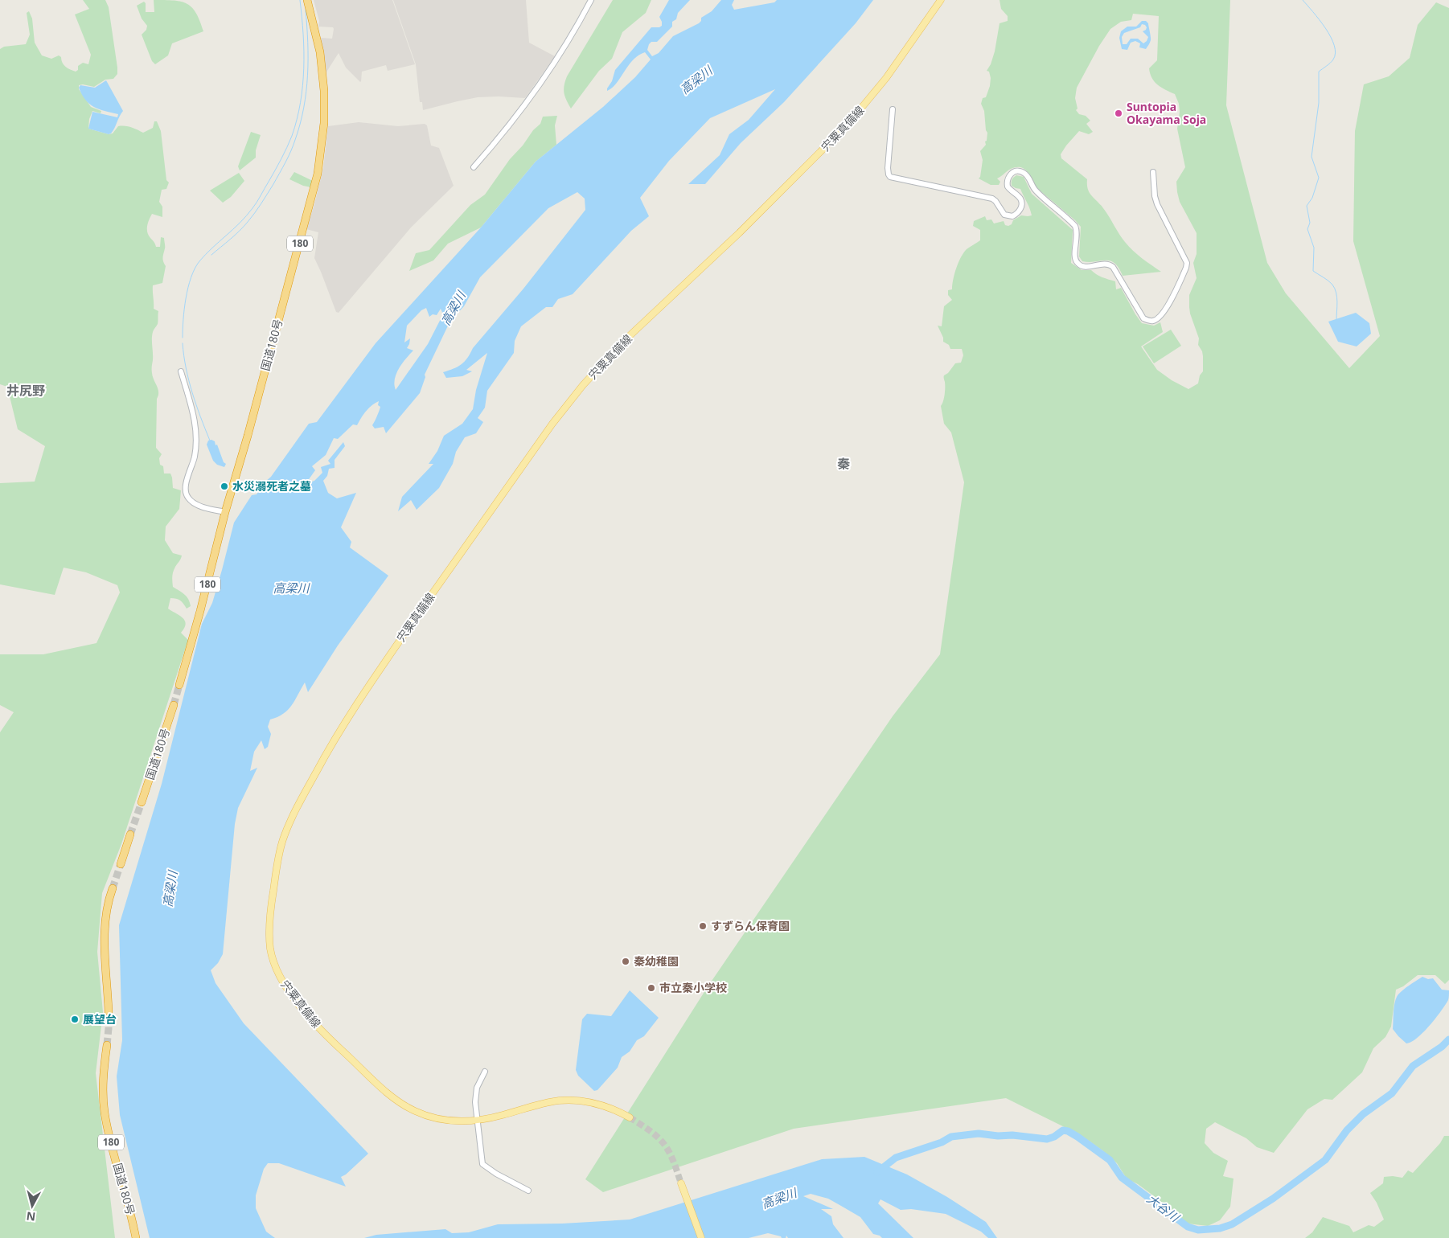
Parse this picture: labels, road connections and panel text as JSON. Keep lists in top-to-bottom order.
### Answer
{
  "streets": {
    "highway": ["180", "国道180号"],
    "main road": ["宍粟真備線"]
  },
  "districts": ["井尻野", "秦"],
  "water": ["高梁川", "大谷川"],
  "places": [
    "Suntopia Okayama Soja",
    "水災溺死者之墓",
    "すずらん保育園",
    "秦幼稚園",
    "市立秦小学校",
    "展望台"
  ],
  "north": "bottom"
}
